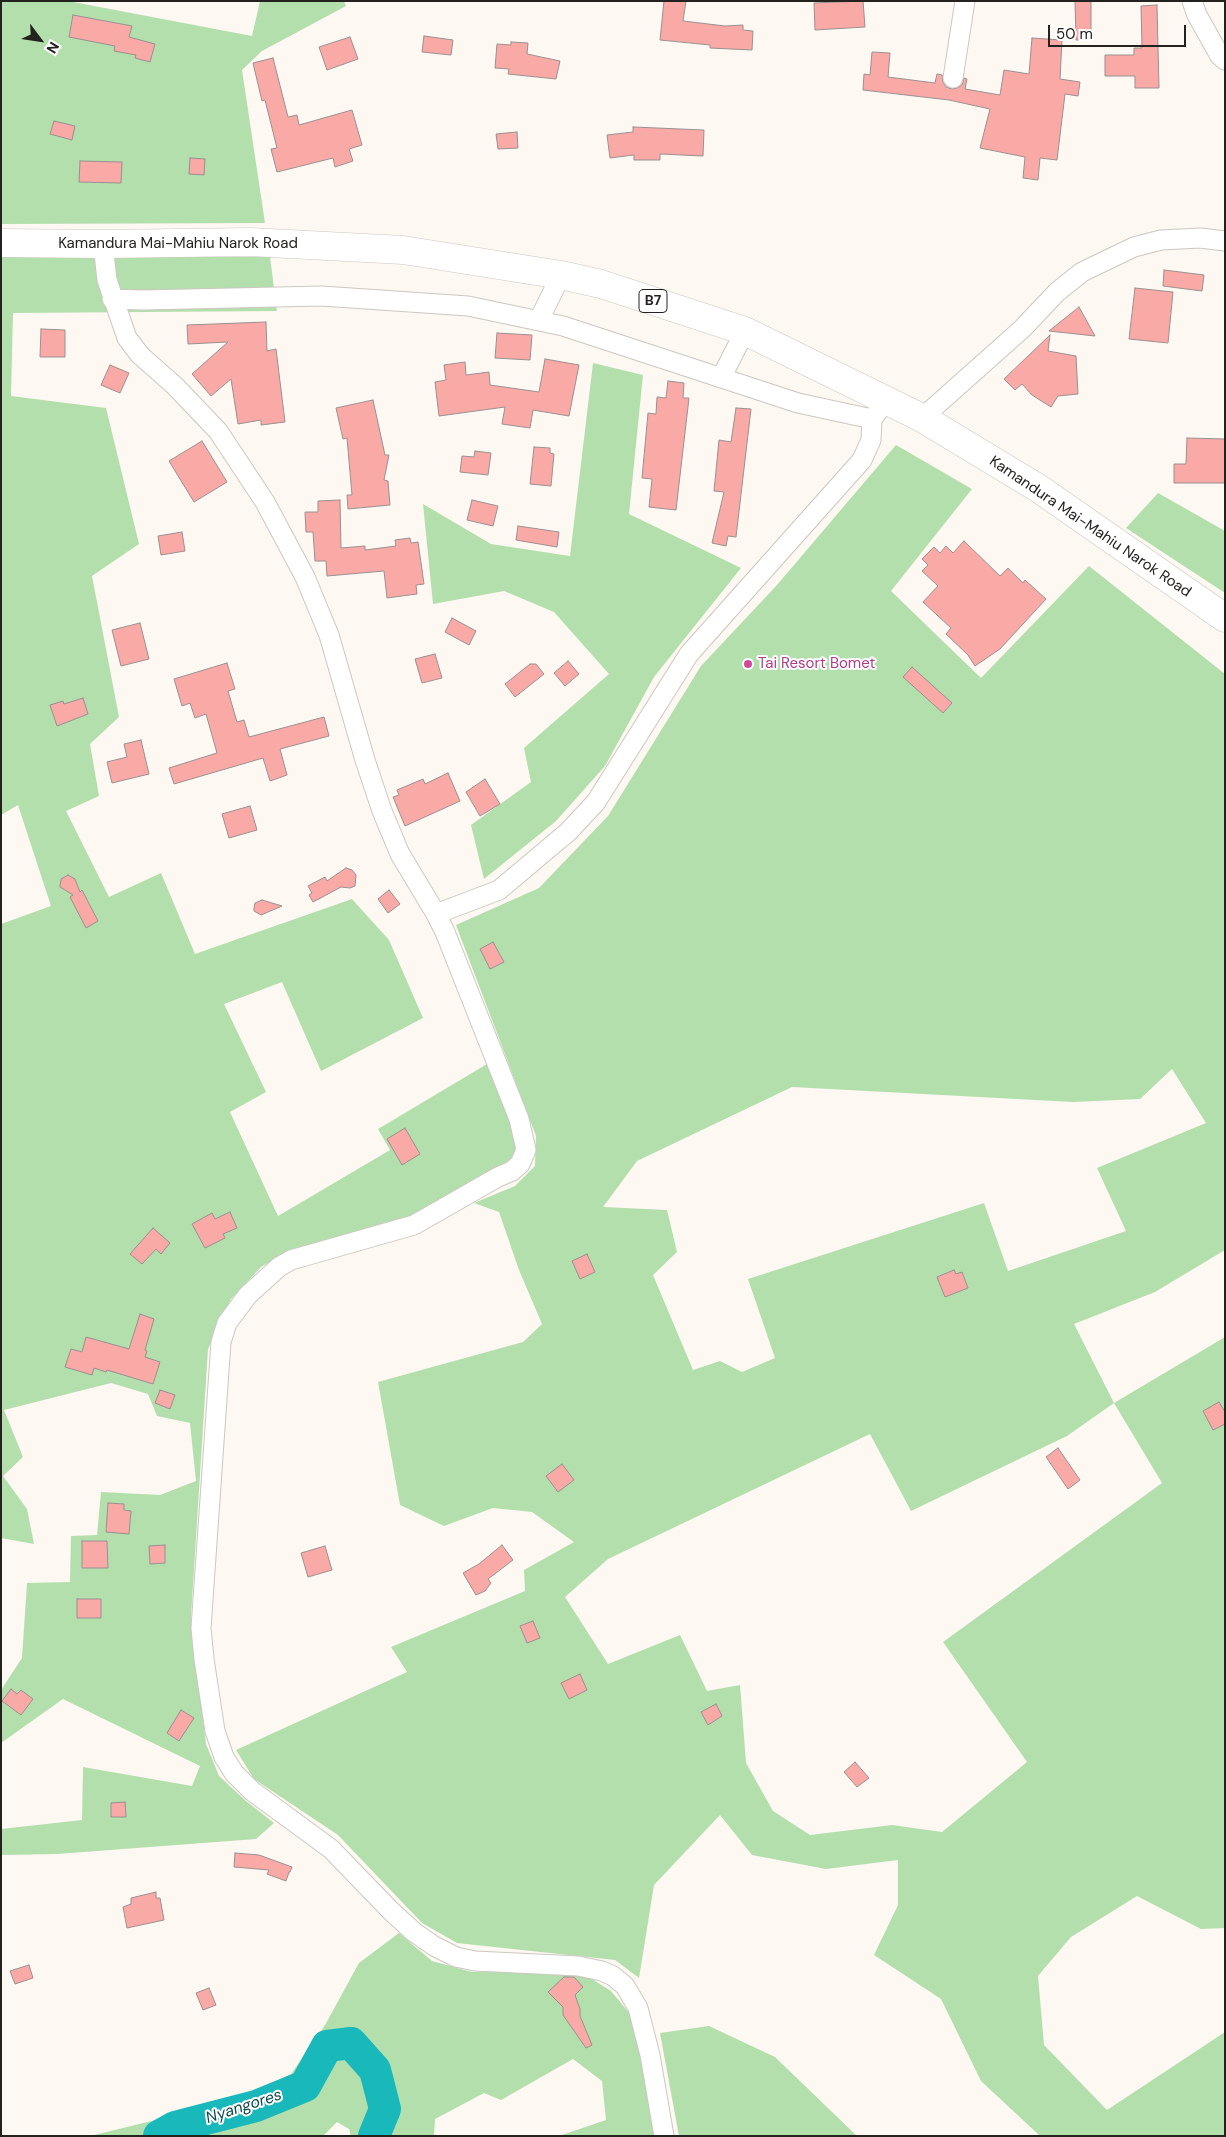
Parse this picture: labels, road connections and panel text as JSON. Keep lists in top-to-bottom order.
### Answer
{
  "streets": {
    "highway": ["Kamandura Mai-Mahiu Narok Road", "B7"]
  },
  "water": ["Nyangores"],
  "places": ["Tai Resort Bomet"],
  "scale_bar": "50 m",
  "north": "bottom right"
}
